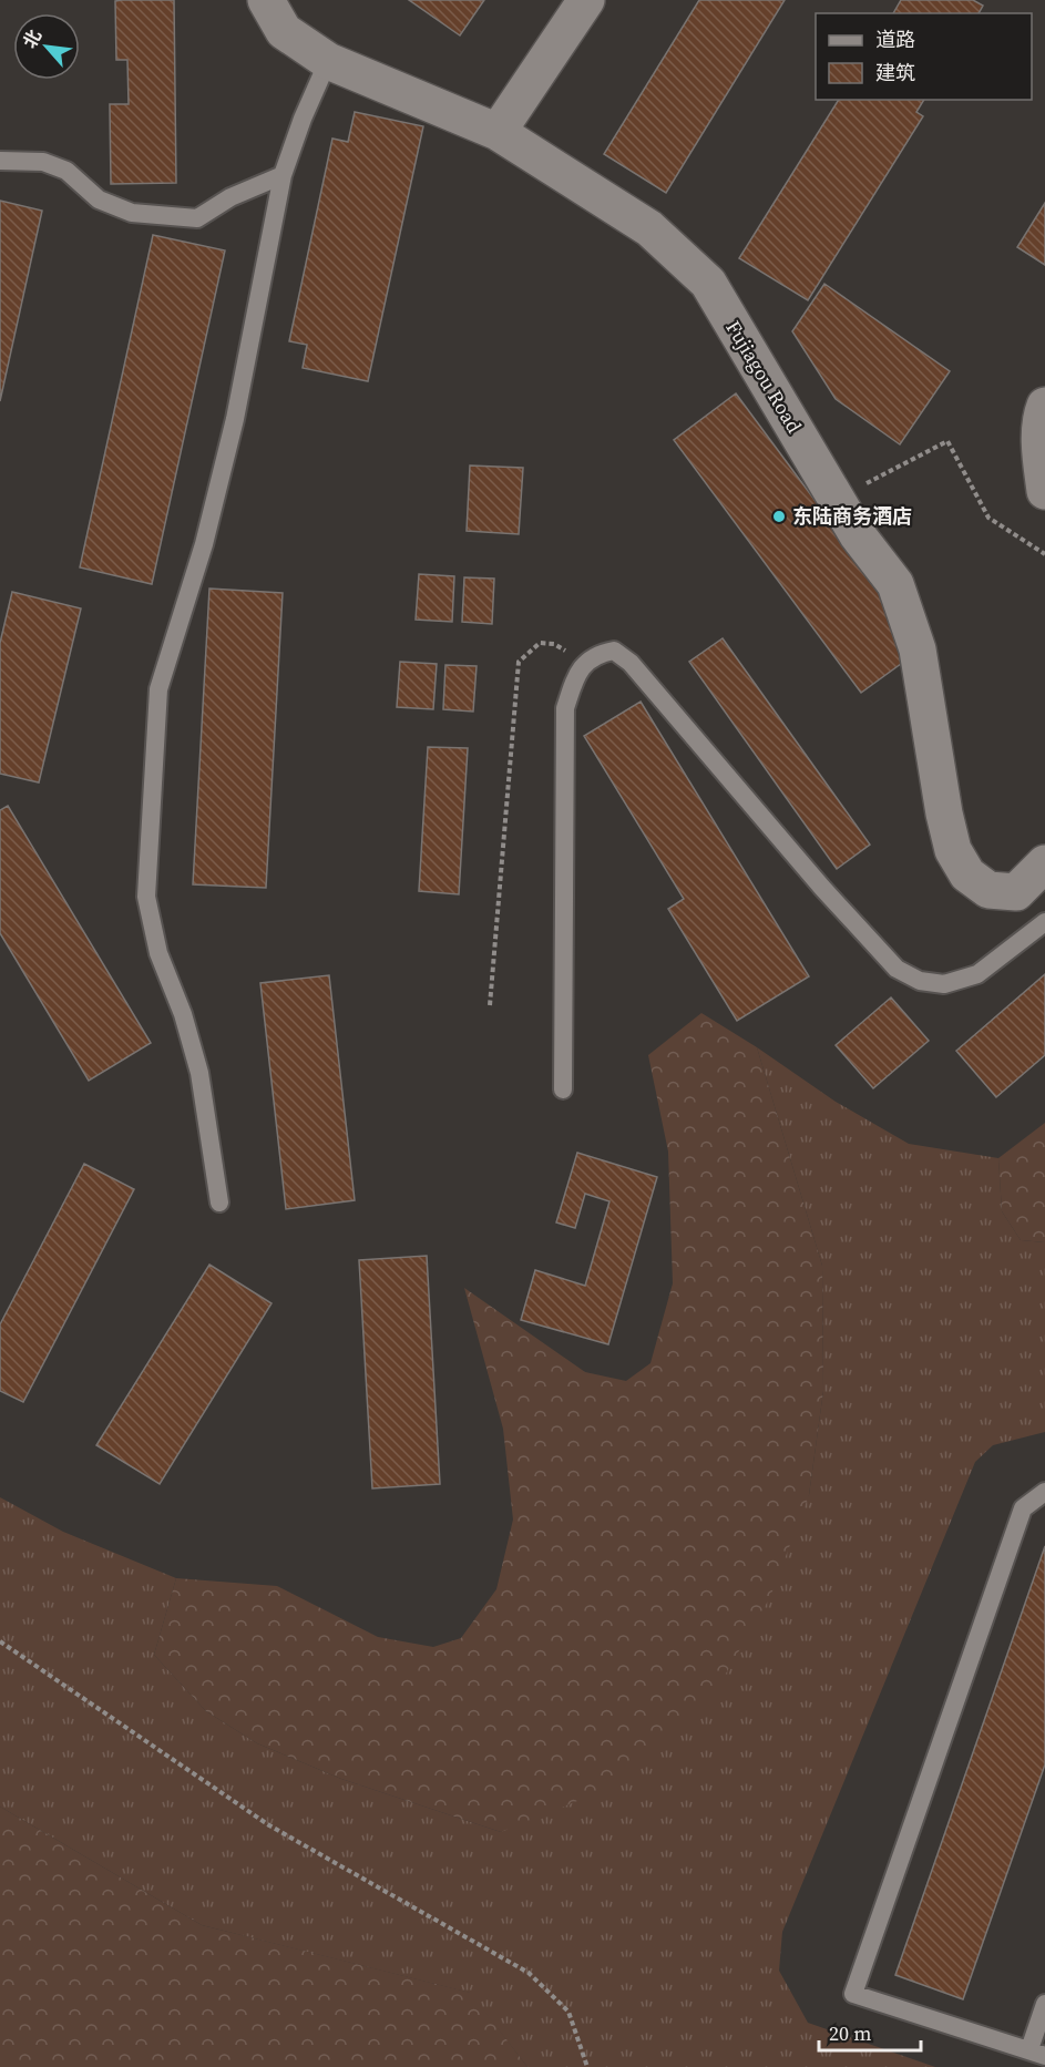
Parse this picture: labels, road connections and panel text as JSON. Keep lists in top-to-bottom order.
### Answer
{
  "streets": {
    "street": ["Fujiagou Road"]
  },
  "places": ["东陆商务酒店"],
  "legend": ["道路", "建筑"],
  "scale_bar": "20 m",
  "north": "top left"
}
